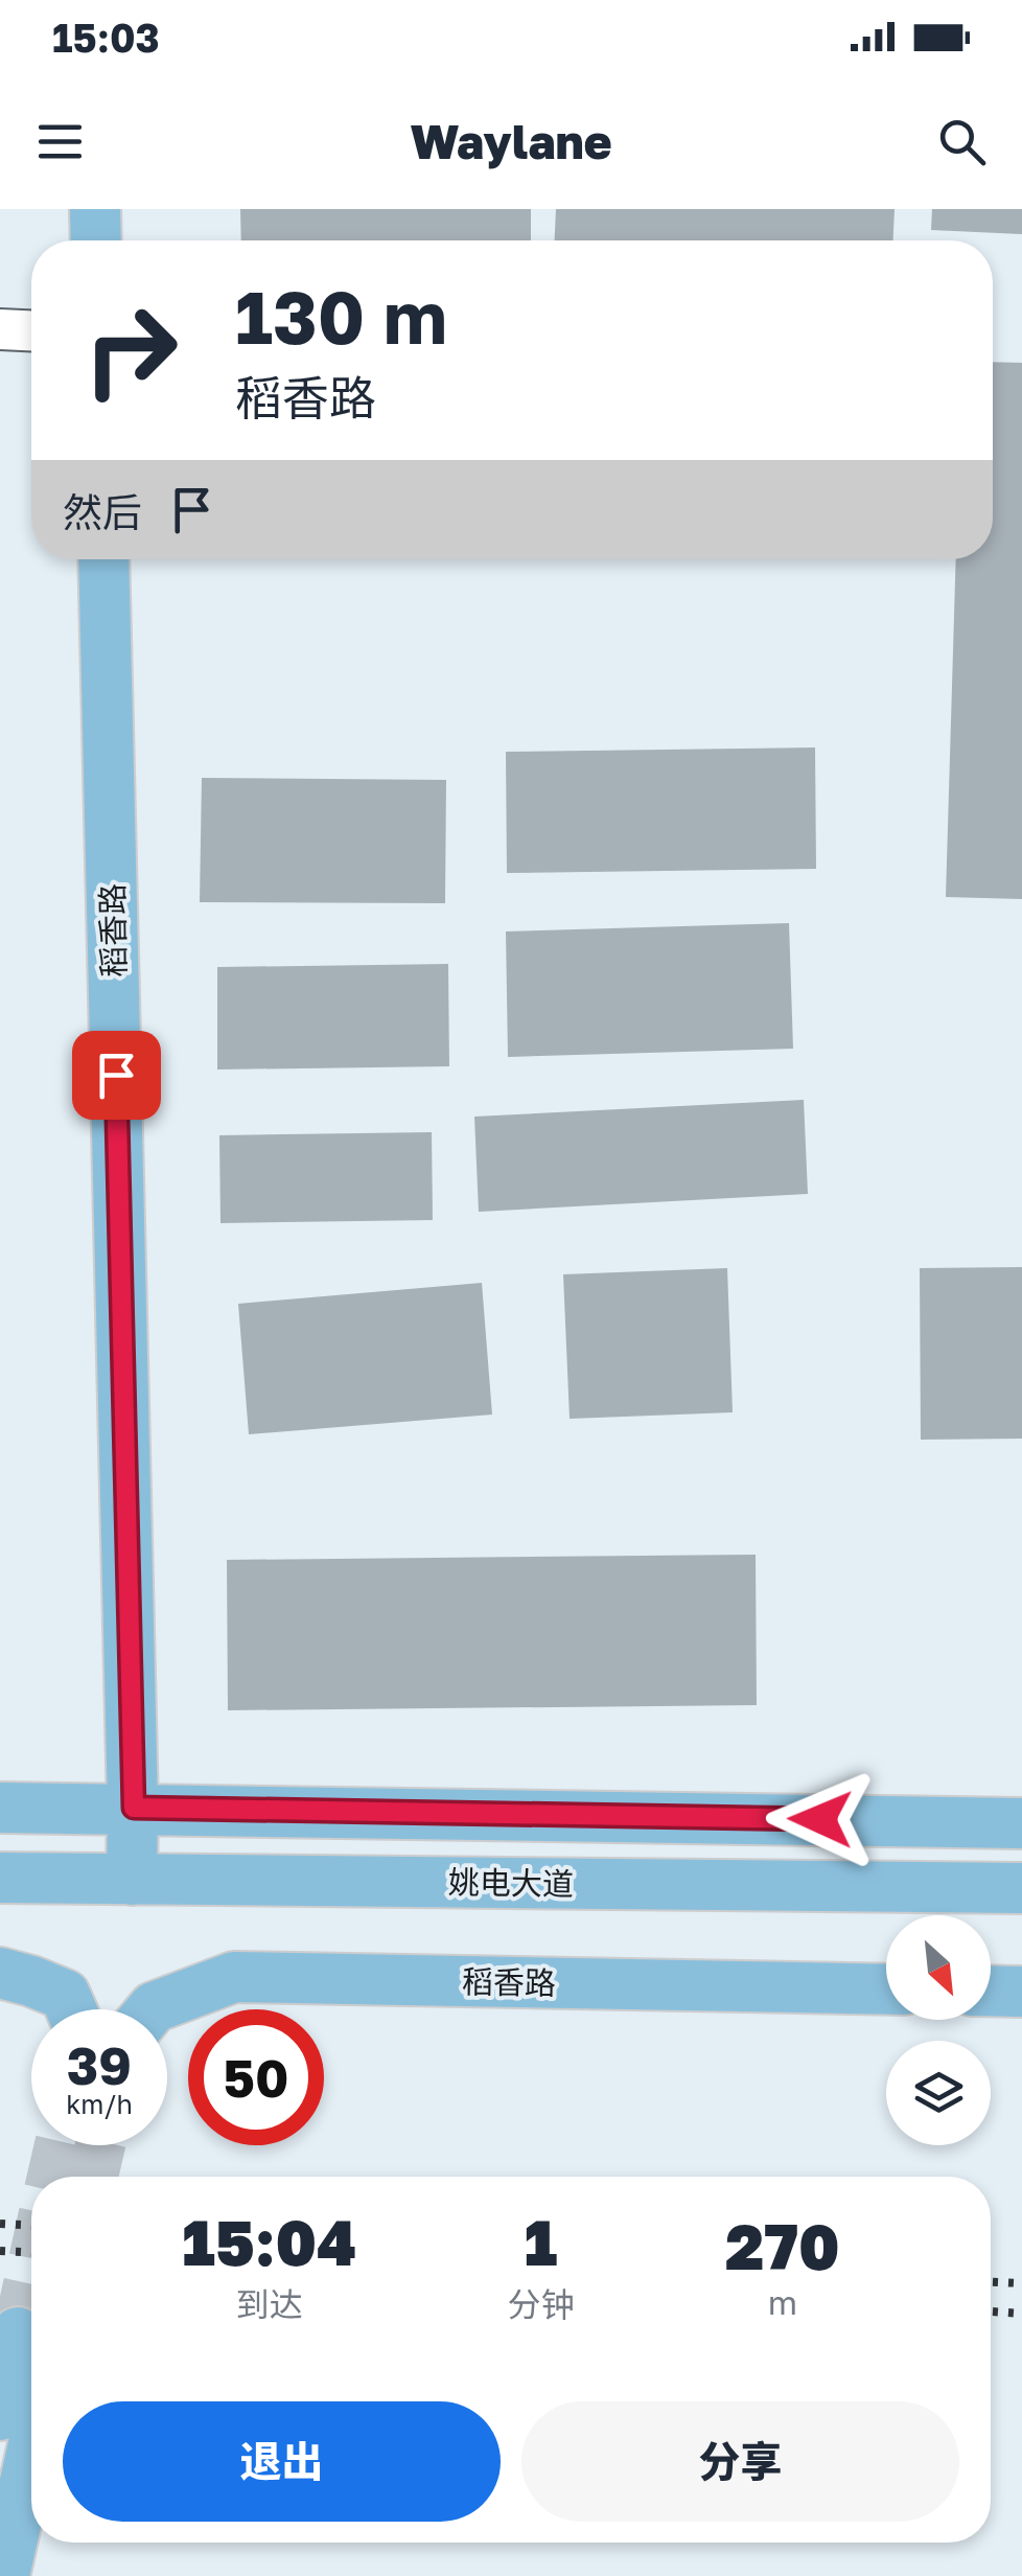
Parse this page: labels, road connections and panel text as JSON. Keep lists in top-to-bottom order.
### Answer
{
  "streets": {
    "main road": ["稻香路", "姚电大道"]
  },
  "crossings": [
    ["稻香路", "姚电大道"]
  ],
  "north": "bottom right",
  "page": {
    "status": "15:03",
    "header": "Waylane",
    "turn": ["130 m", "稻香路"],
    "then": "然后",
    "speed": "39 km/h",
    "limit": "50",
    "eta": [
      "15:04",
      "到达",
      "1",
      "分钟",
      "270",
      "m"
    ],
    "buttons": ["退出", "分享"]
  }
}
